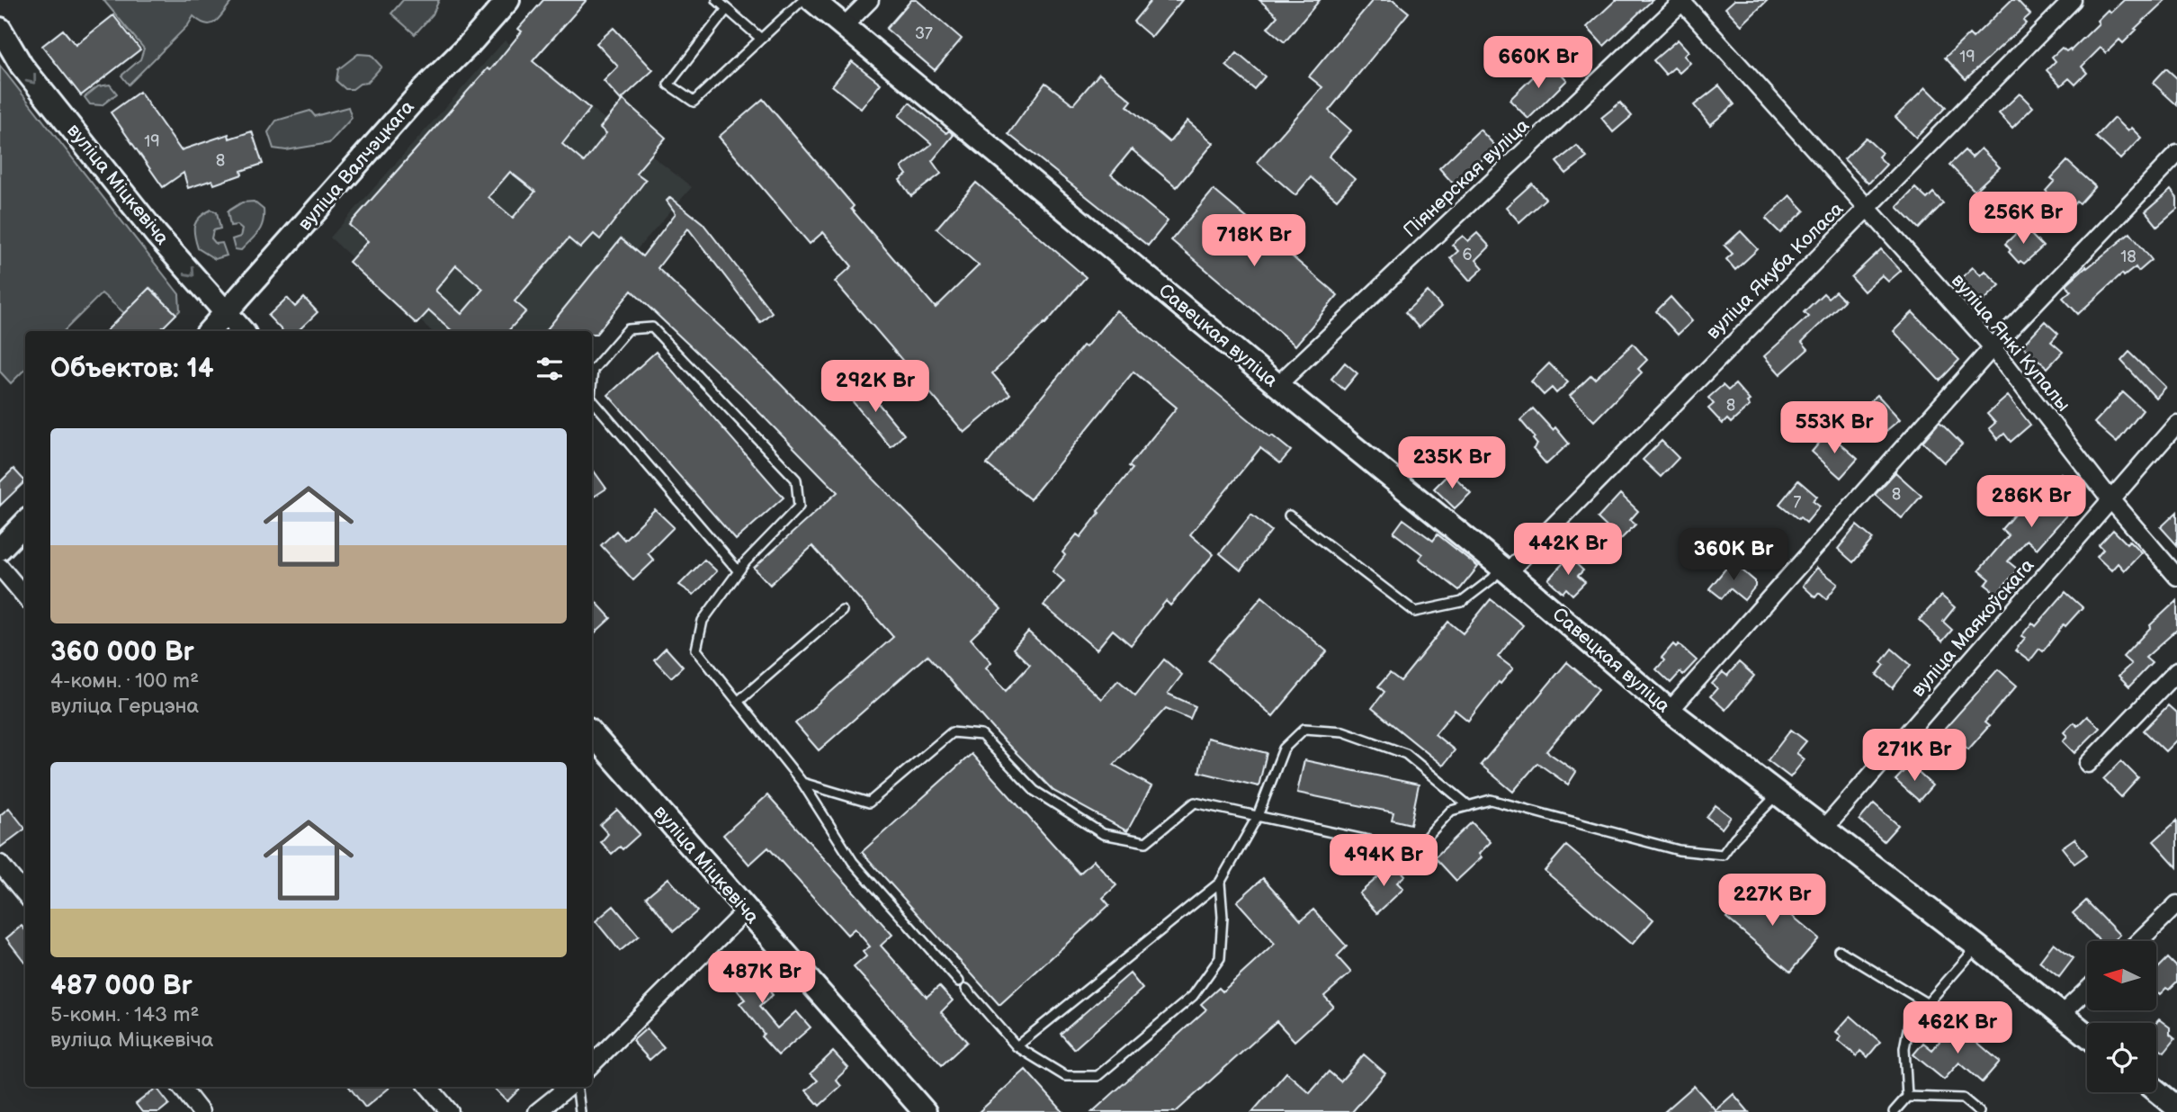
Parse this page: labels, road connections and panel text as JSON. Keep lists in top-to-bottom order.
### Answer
{
  "streets": {
    "street": [
      "вуліца Валчэцкага",
      "Піянерская вуліца",
      "вуліца Міцкевіча",
      "вуліца Якуба Коласа",
      "Савецкая вуліца",
      "вуліца Янкі Купалы",
      "вуліца Маякоўскага"
    ]
  },
  "crossings": [
    ["вуліца Валчэцкага", "вуліца Міцкевіча"],
    ["Піянерская вуліца", "Савецкая вуліца"],
    ["Піянерская вуліца", "вуліца Янкі Купалы"],
    ["вуліца Якуба Коласа", "Савецкая вуліца"],
    ["вуліца Якуба Коласа", "вуліца Янкі Купалы"],
    ["Савецкая вуліца", "вуліца Маякоўскага"],
    ["вуліца Янкі Купалы", "вуліца Маякоўскага"]
  ],
  "one_way": ["вуліца Міцкевіча"],
  "house_numbers": [
    "37",
    "19",
    "19",
    "8",
    "6",
    "18",
    "8",
    "8",
    "7"
  ],
  "north": "left",
  "page": {
    "price": [
      "660K Br",
      "256K Br",
      "718K Br",
      "292K Br",
      "553K Br",
      "235K Br",
      "286K Br",
      "442K Br",
      "360K Br",
      "271K Br",
      "494K Br",
      "227K Br",
      "487K Br",
      "462K Br"
    ],
    "heading": "Объектов: 14",
    "list": [
      {
        "name": "360 000 Br",
        "note": "4-комн. · 100 m² · вуліца Герцэна"
      },
      {
        "name": "487 000 Br",
        "note": "5-комн. · 143 m² · вуліца Міцкевіча"
      }
    ]
  }
}
